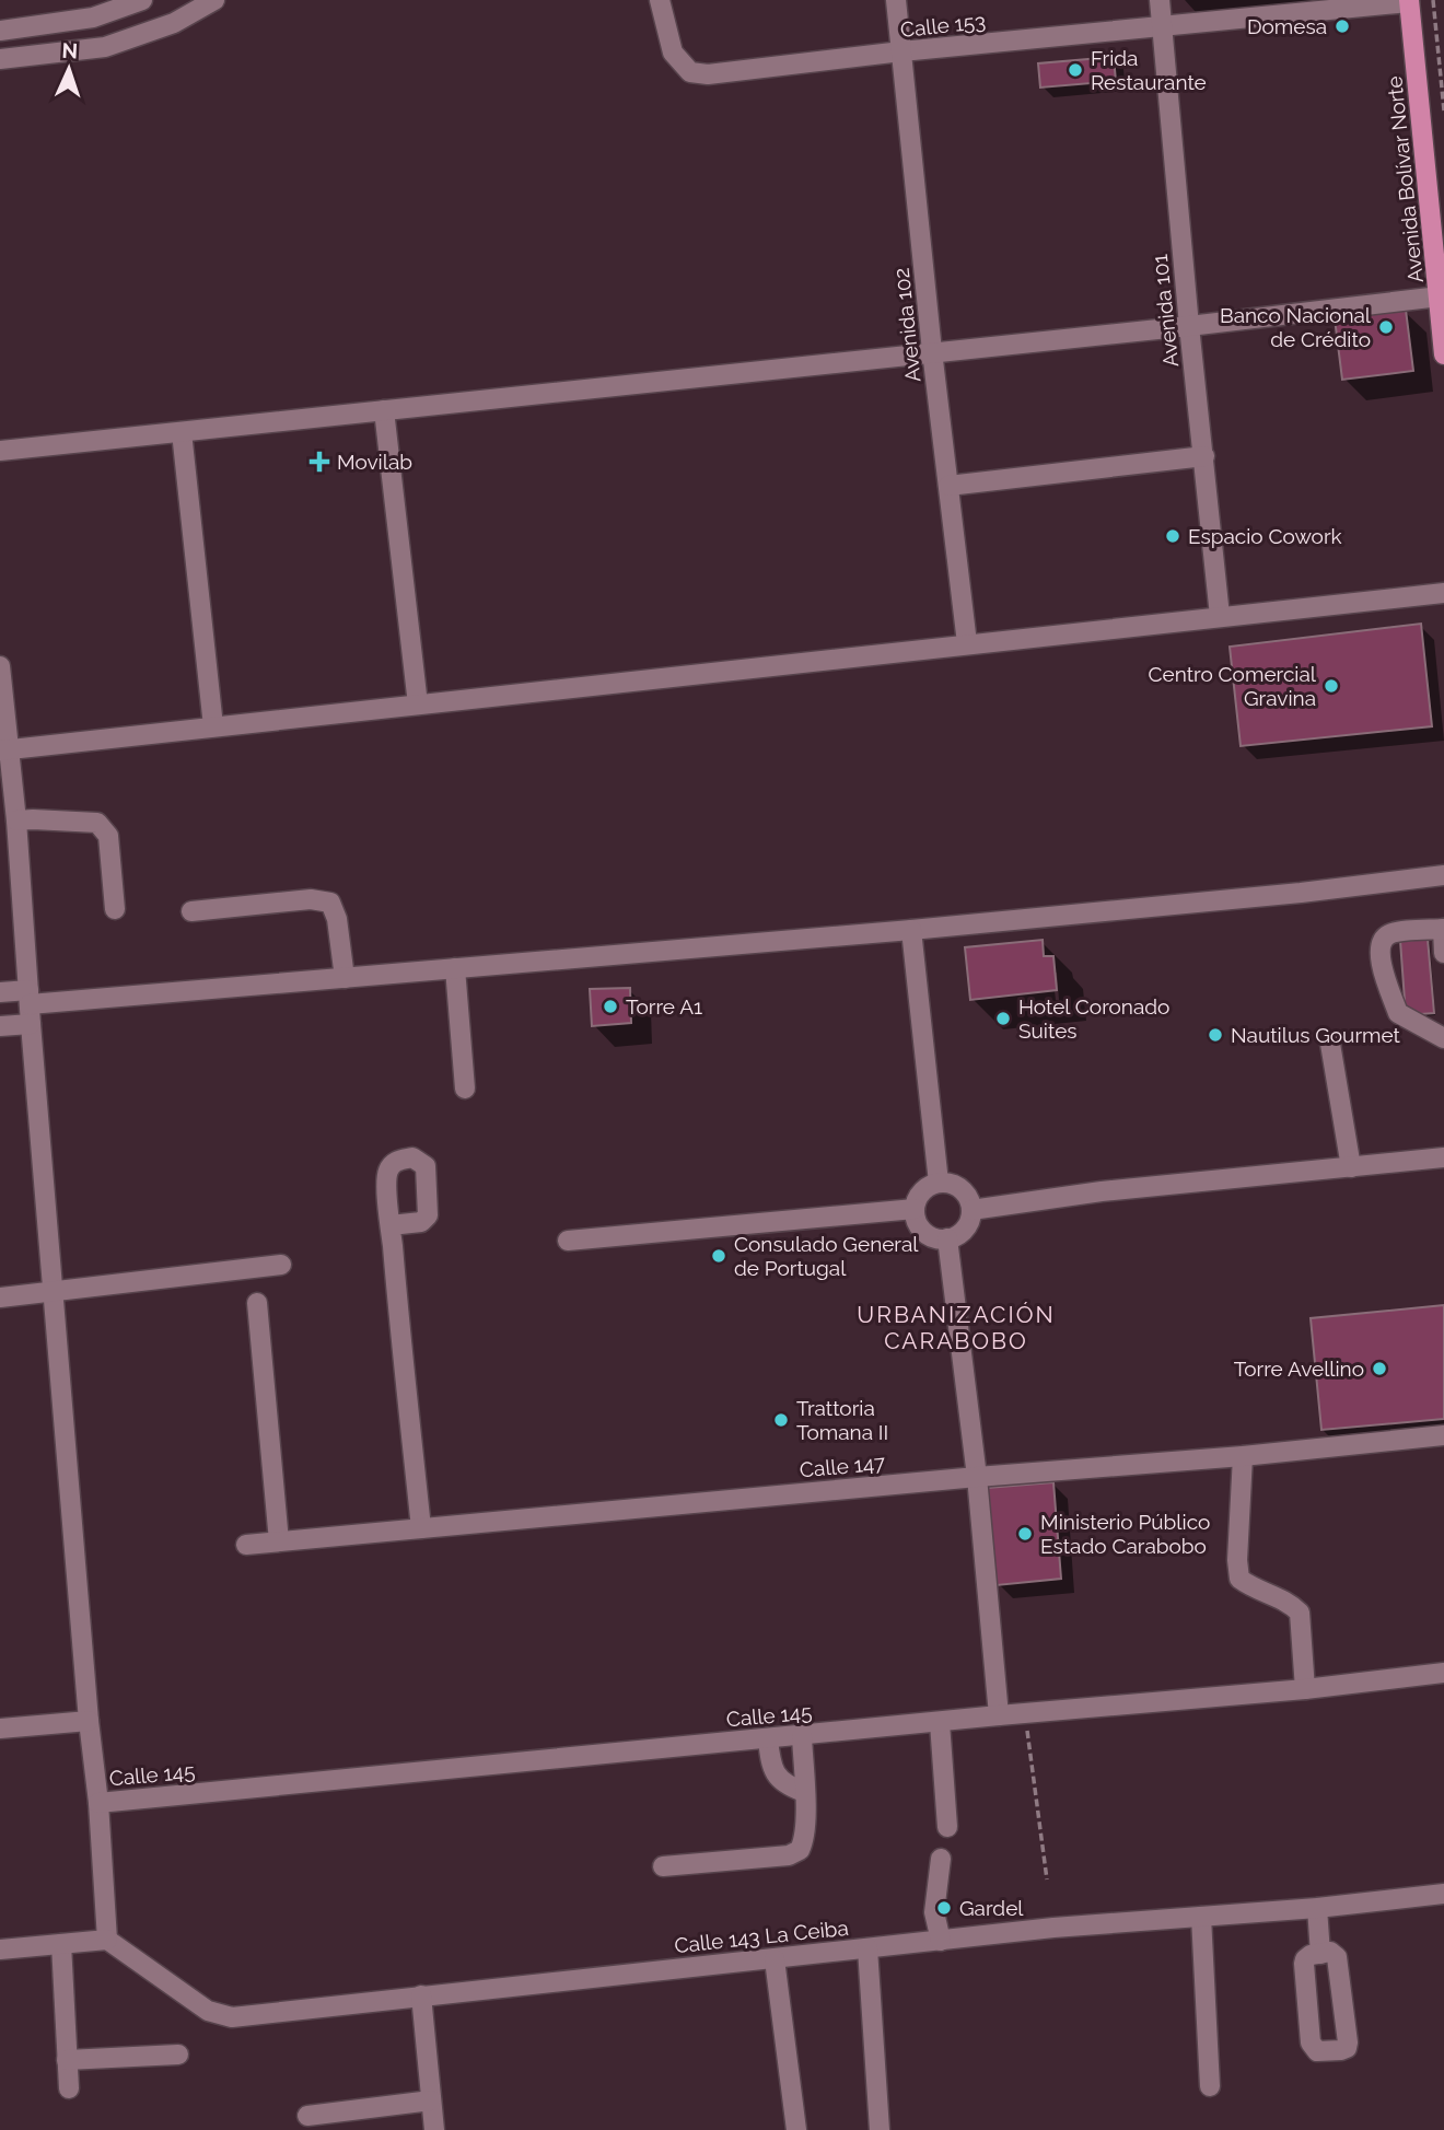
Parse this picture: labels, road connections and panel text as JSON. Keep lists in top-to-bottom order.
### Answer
{
  "streets": {
    "main road": ["Avenida Bolívar Norte"],
    "street": [
      "Calle 153",
      "Avenida 101",
      "Avenida 102",
      "Calle 147",
      "Calle 145",
      "Calle 143 La Ceiba"
    ]
  },
  "crossings": [
    ["Calle 153", "Avenida Bolívar Norte"],
    ["Calle 153", "Avenida 101"],
    ["Calle 153", "Avenida 102"]
  ],
  "districts": ["URBANIZACIÓN CARABOBO"],
  "places": {
    "other": [
      "Domesa",
      "Frida Restaurante",
      "Banco Nacional de Crédito",
      "Espacio Cowork",
      "Centro Comercial Gravina",
      "Torre A1",
      "Hotel Coronado Suites",
      "Nautilus Gourmet",
      "Consulado General de Portugal",
      "Torre Avellino",
      "Trattoria Tomana II",
      "Ministerio Público Estado Carabobo",
      "Gardel"
    ],
    "health": ["Movilab"]
  },
  "north": "top"
}
